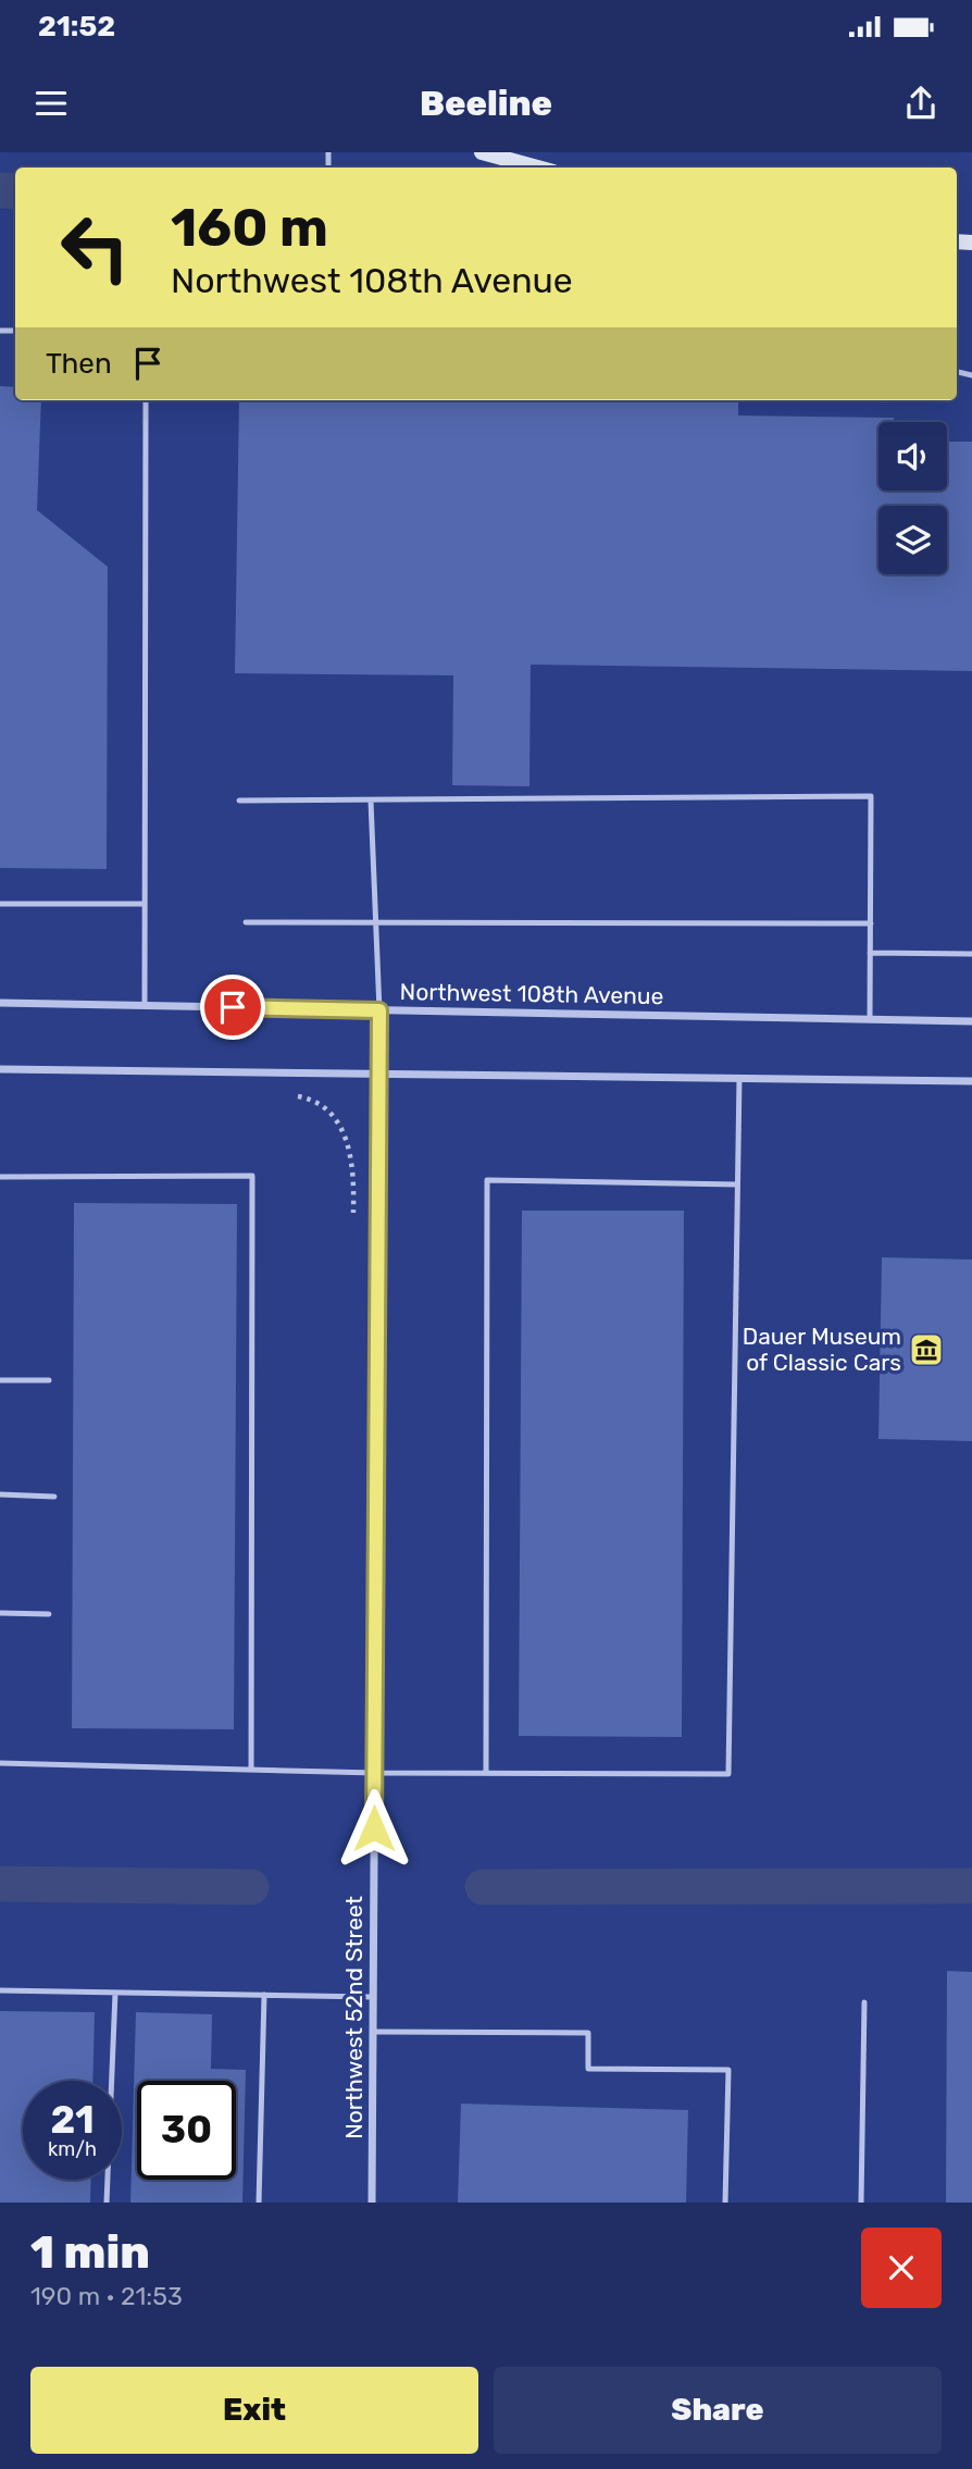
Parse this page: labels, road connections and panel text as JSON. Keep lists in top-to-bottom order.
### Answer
{
  "streets": {
    "street": ["Northwest 108th Avenue", "Northwest 52nd Street"]
  },
  "crossings": [
    ["Northwest 108th Avenue", "Northwest 52nd Street"]
  ],
  "places": {
    "museum": ["Dauer Museum of Classic Cars"]
  },
  "page": {
    "status": "21:52",
    "header": "Beeline",
    "turn": ["160 m", "Northwest 108th Avenue"],
    "then": "Then",
    "speed": "21 km/h",
    "limit": "30",
    "heading": ["1 min", "190 m · 21:53"],
    "buttons": ["Exit", "Share"]
  }
}
